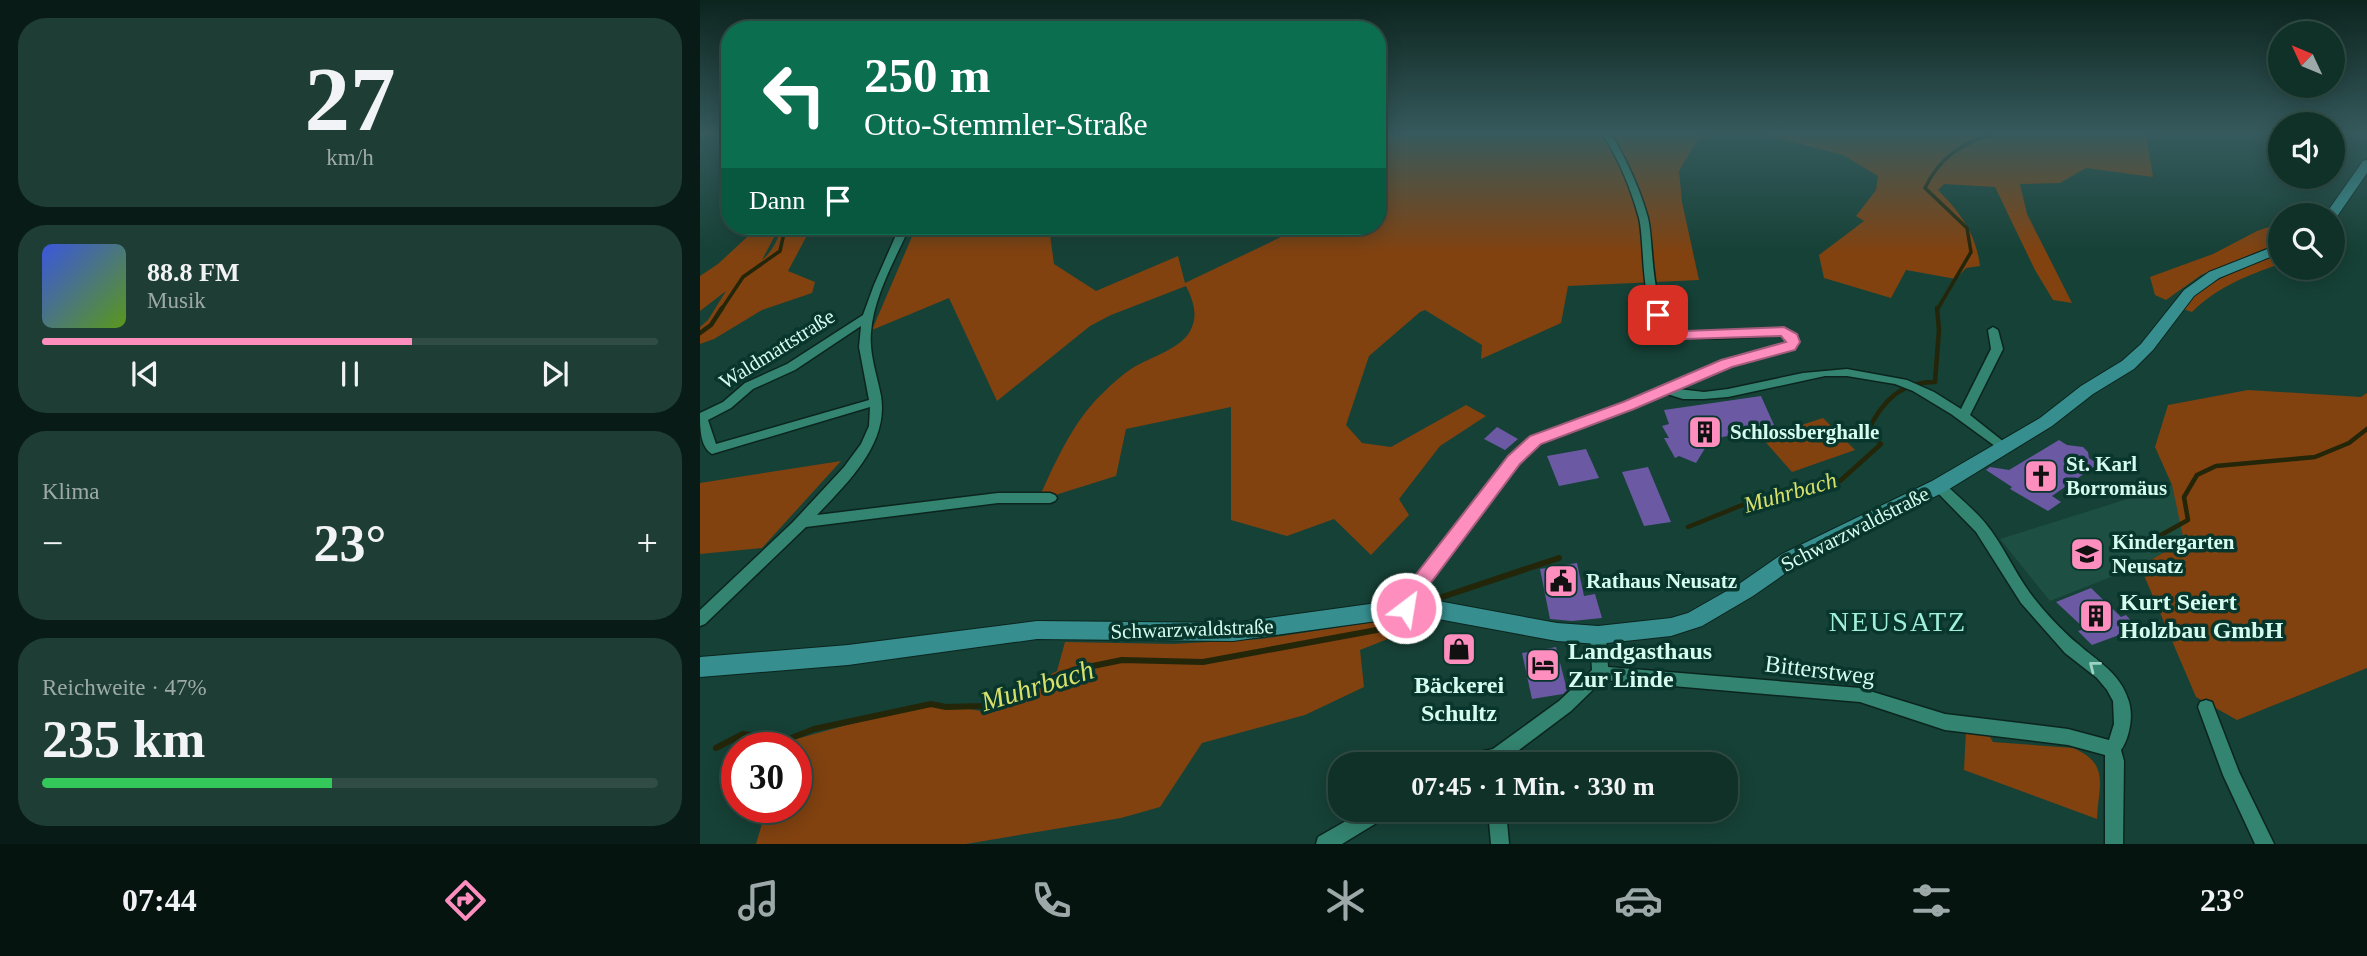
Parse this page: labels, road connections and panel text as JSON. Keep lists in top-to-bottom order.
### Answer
{
  "streets": {
    "main road": ["Schwarzwaldstraße"],
    "street": ["Waldmattstraße", "Bitterstweg"]
  },
  "districts": ["NEUSATZ"],
  "water": ["Muhrbach"],
  "places": {
    "building": ["Schlossberghalle", "Kurt Seiert Holzbau GmbH"],
    "church": ["St. Karl Borromäus"],
    "school or university": ["Kindergarten Neusatz"],
    "public building": ["Rathaus Neusatz"],
    "shop": ["Bäckerei Schultz"],
    "hotel": ["Landgasthaus Zur Linde"]
  },
  "north": "top left",
  "page": {
    "tile": [
      ["27", "km/h"],
      "Klima",
      ["Reichweite · 47%", "235 km"]
    ],
    "turn": ["250 m", "Otto-Stemmler-Straße"],
    "then": "Dann",
    "song": ["88.8 FM", "Musik"],
    "heat": ["−", "23°", "+"],
    "limit": "30",
    "trip": "07:45 · 1 Min. · 330 m",
    "tabs": ["07:44", "23°"]
  }
}
